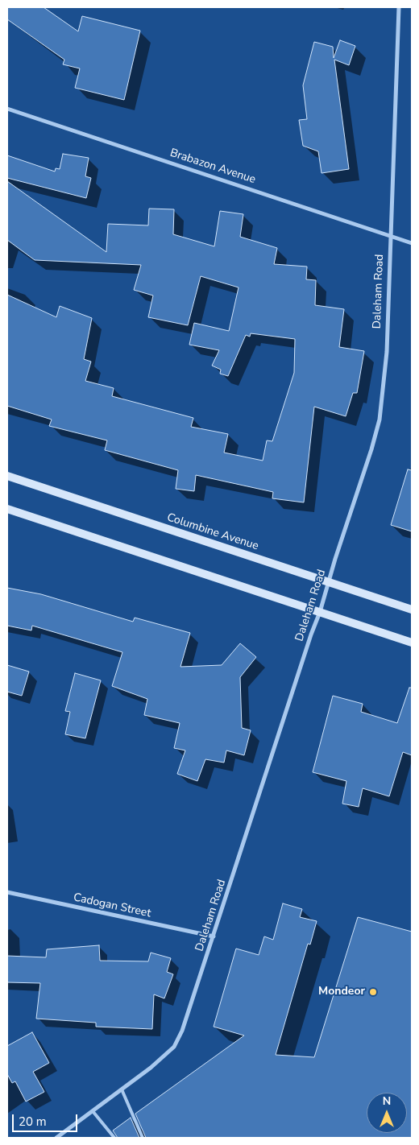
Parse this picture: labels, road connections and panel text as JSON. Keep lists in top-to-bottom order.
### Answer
{
  "streets": {
    "main road": ["Columbine Avenue"],
    "street": ["Brabazon Avenue", "Daleham Road", "Cadogan Street"]
  },
  "crossings": [
    ["Brabazon Avenue", "Daleham Road"],
    ["Daleham Road", "Columbine Avenue"],
    ["Daleham Road", "Cadogan Street"]
  ],
  "places": ["Mondeor"],
  "scale_bar": "20 m",
  "north": "top"
}
